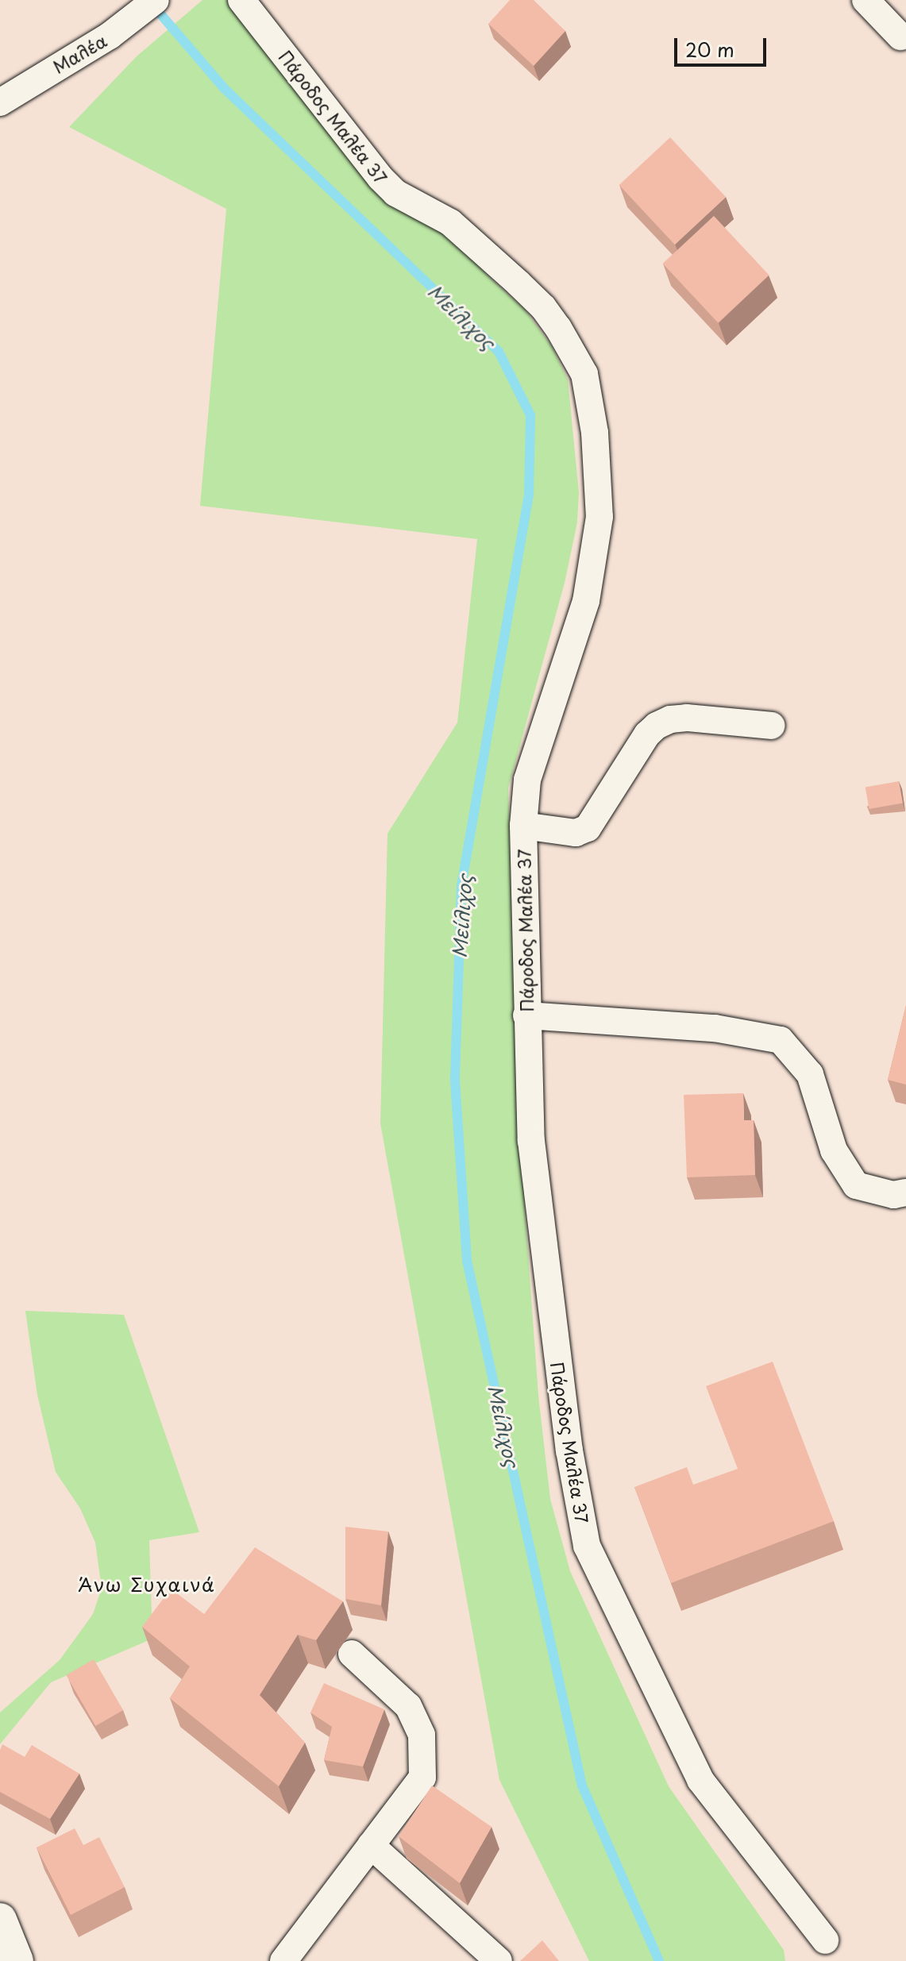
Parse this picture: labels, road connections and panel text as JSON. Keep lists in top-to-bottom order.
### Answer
{
  "streets": {
    "street": ["Μαλέα", "Πάροδος Μαλέα 37"]
  },
  "districts": ["Άνω Συχαινά"],
  "water": ["Μείλιχος"],
  "scale_bar": "20 m"
}
